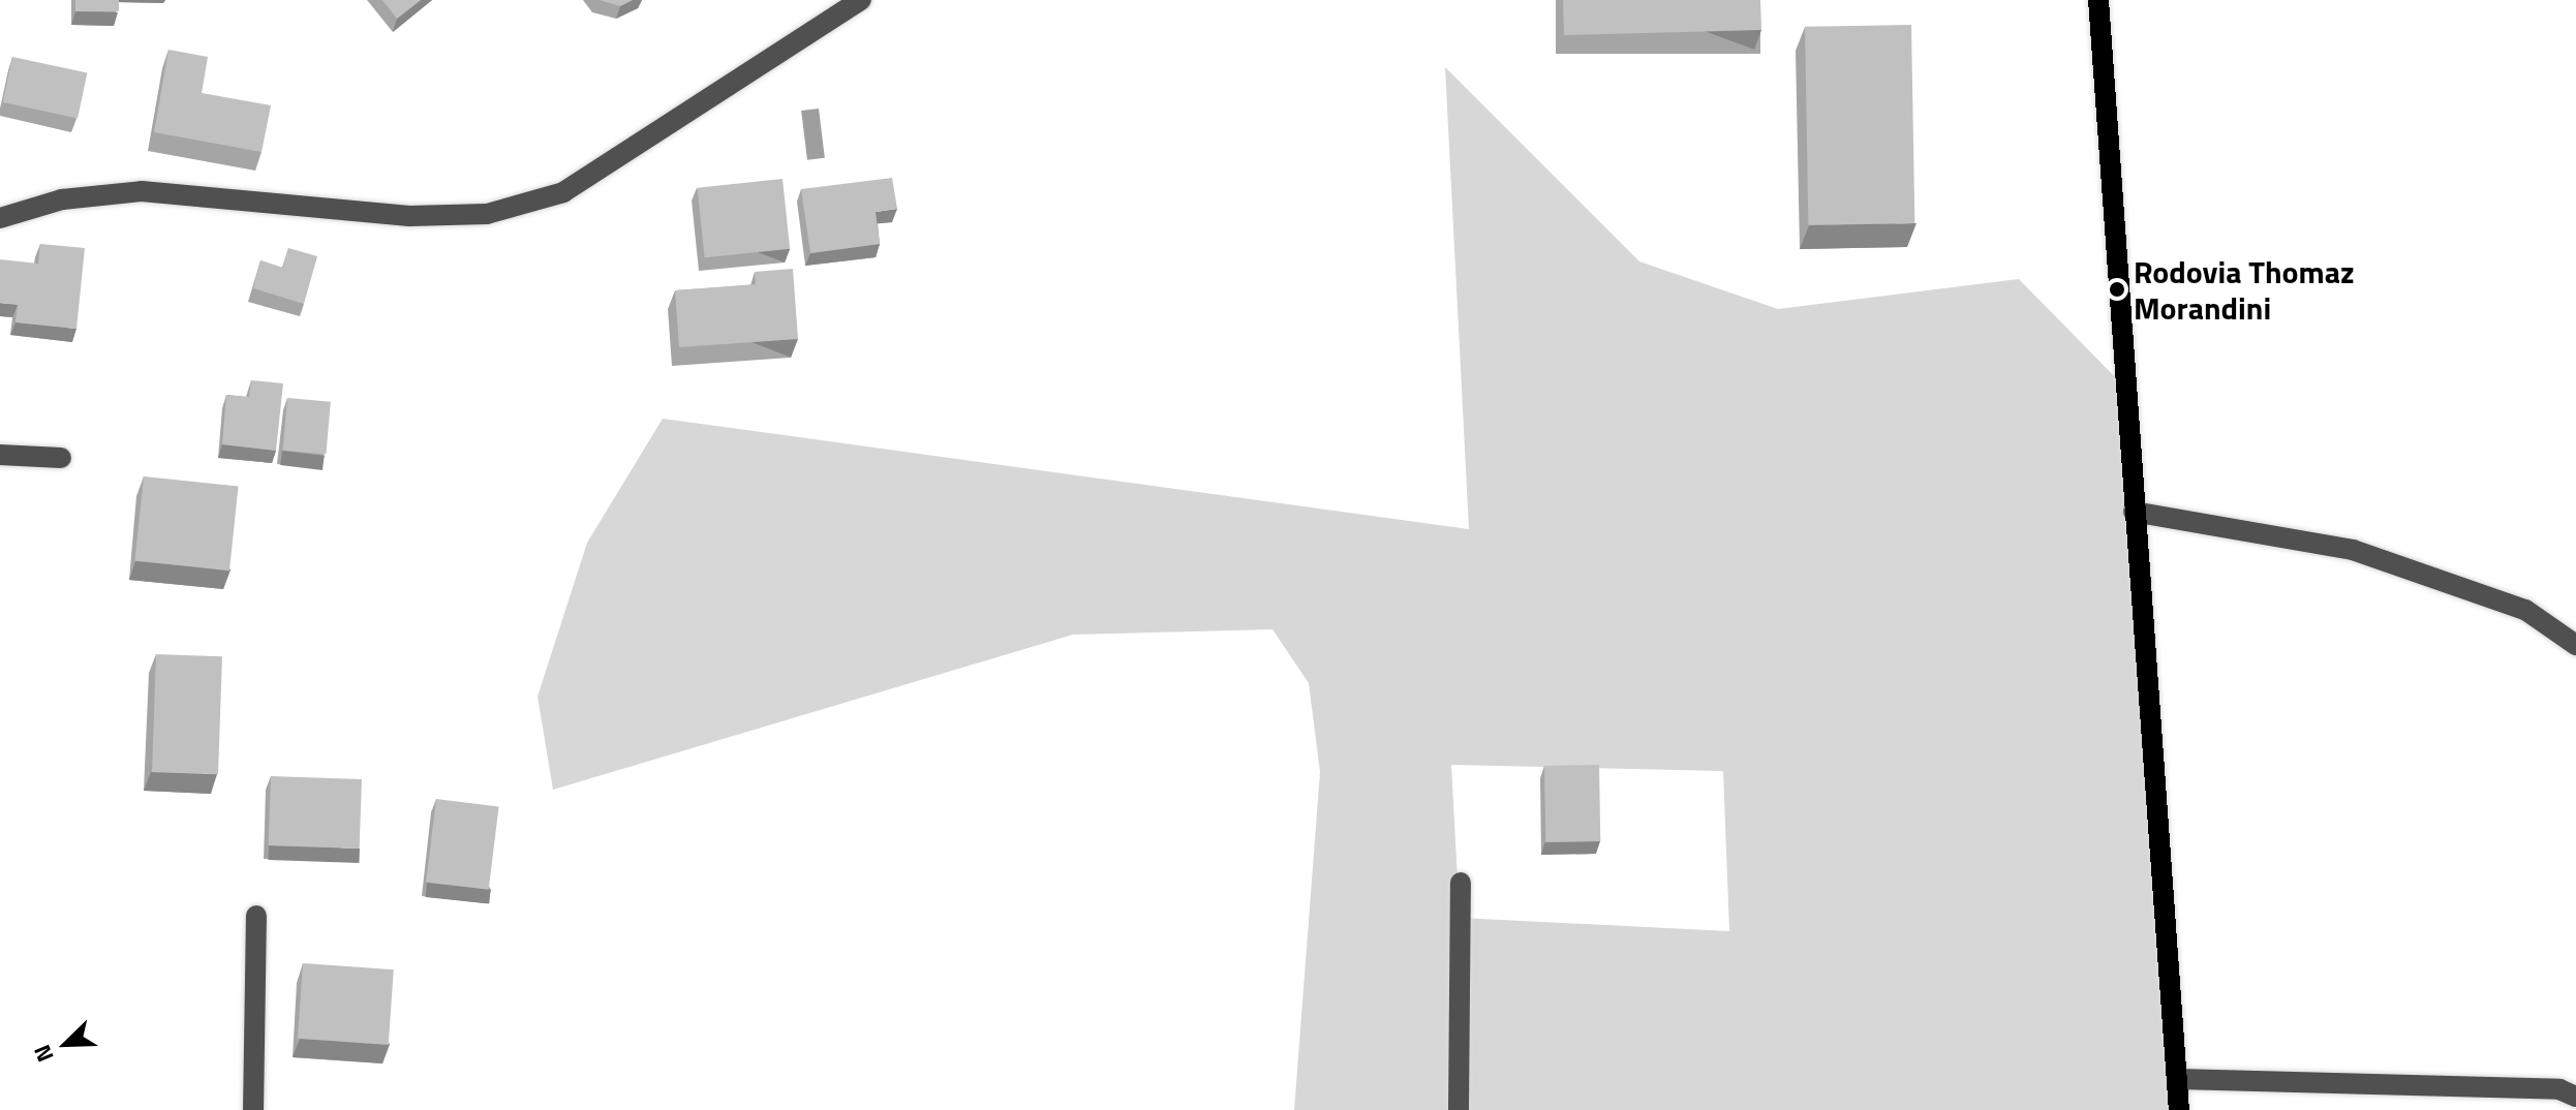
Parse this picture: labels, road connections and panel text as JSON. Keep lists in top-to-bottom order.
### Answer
{
  "places": ["Rodovia Thomaz Morandini"],
  "north": "bottom left"
}
